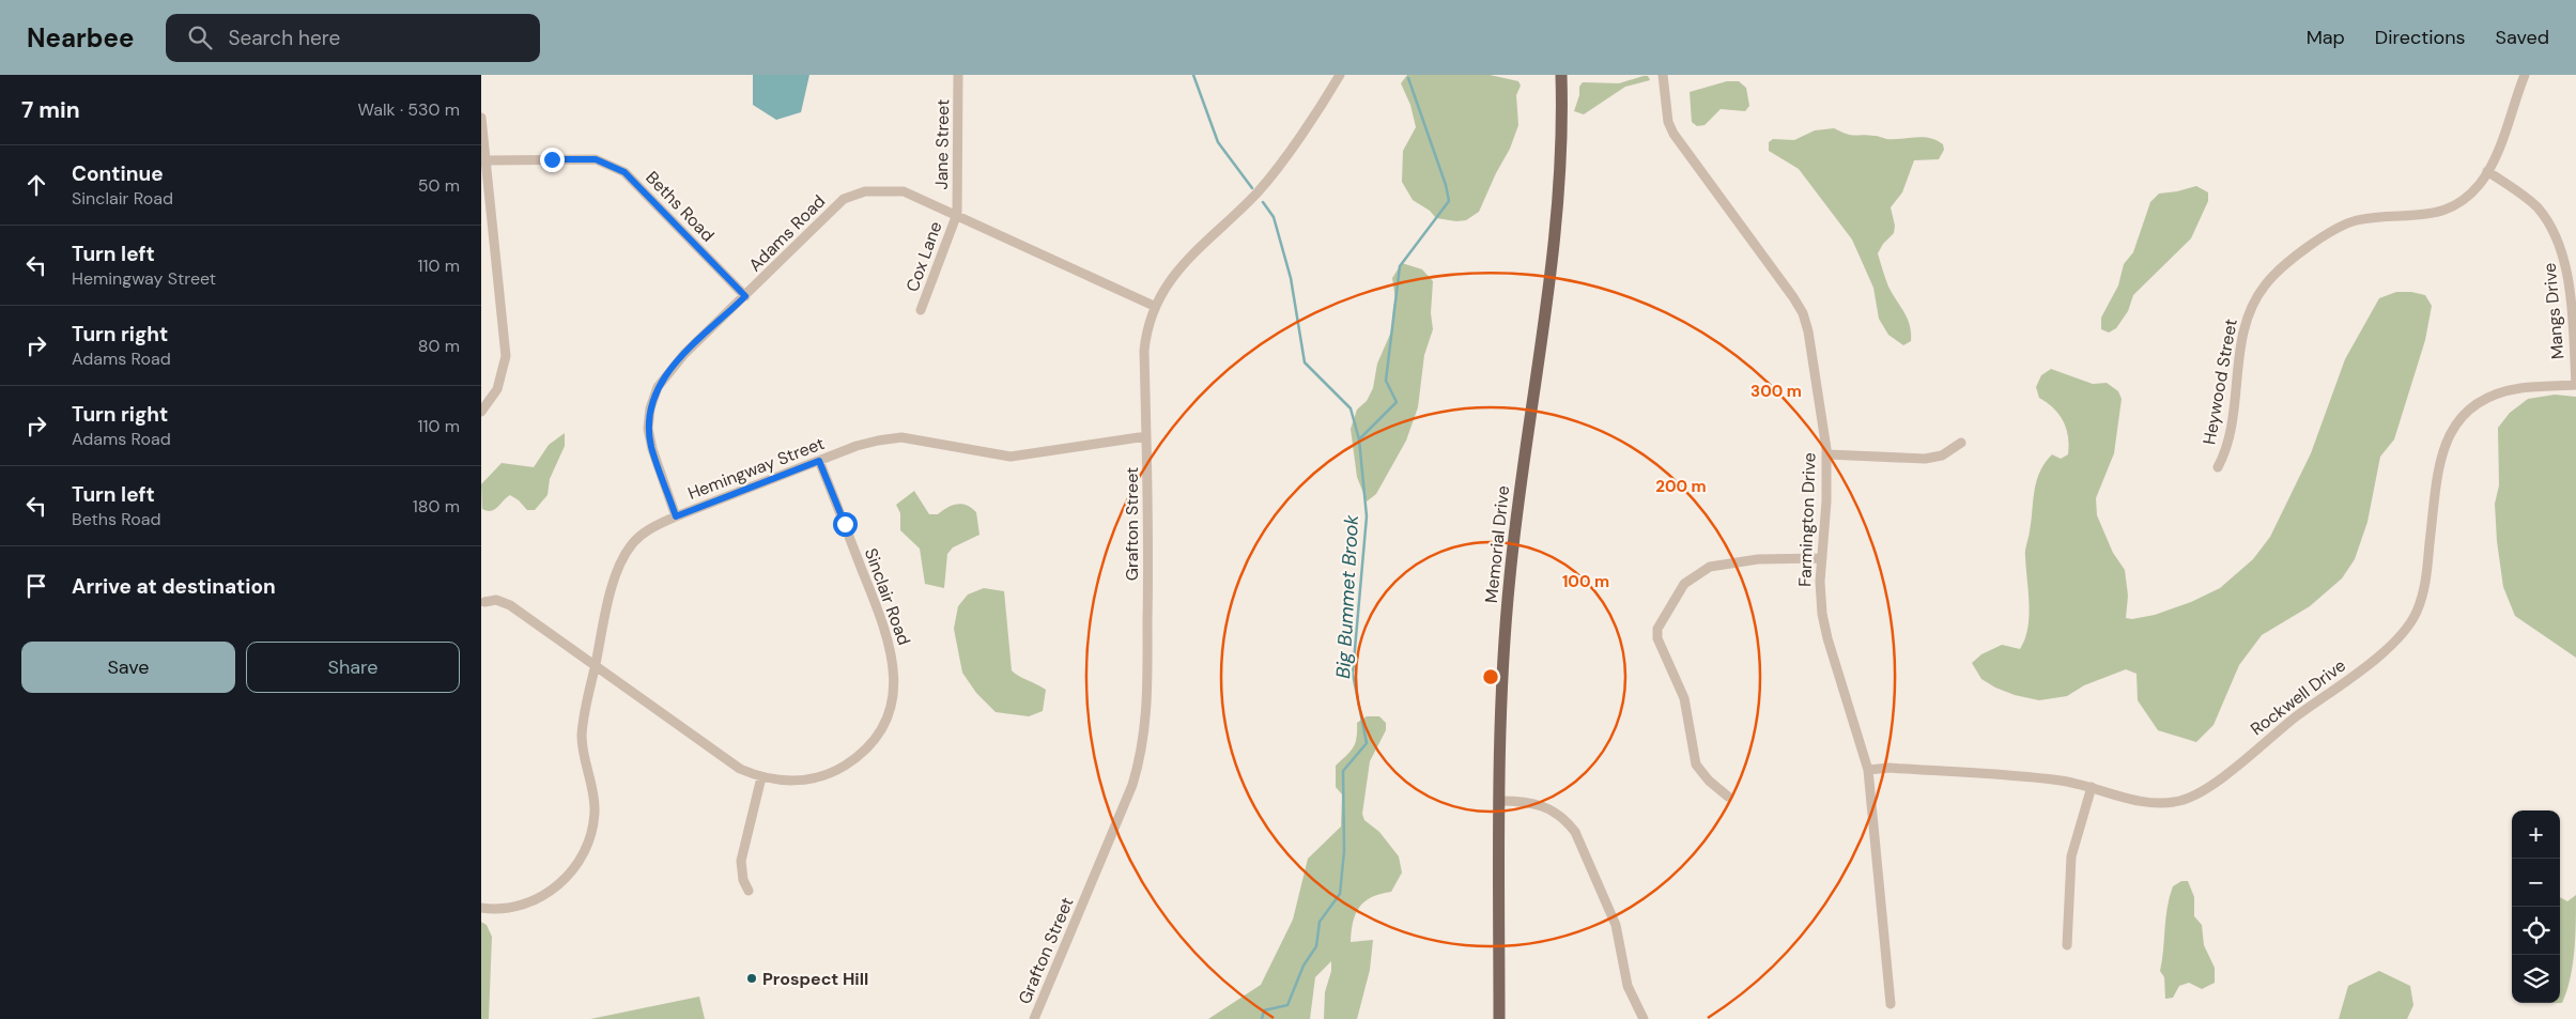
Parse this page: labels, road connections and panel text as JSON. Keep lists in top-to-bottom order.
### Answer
{
  "streets": {
    "main road": ["Memorial Drive"],
    "street": [
      "Jane Street",
      "Beths Road",
      "Adams Road",
      "Cox Lane",
      "Mangs Drive",
      "Heywood Street",
      "Hemingway Street",
      "Farmington Drive",
      "Grafton Street",
      "Sinclair Road",
      "Rockwell Drive"
    ]
  },
  "crossings": [
    ["Jane Street", "Adams Road"],
    ["Jane Street", "Cox Lane"],
    ["Beths Road", "Adams Road"],
    ["Adams Road", "Cox Lane"],
    ["Adams Road", "Hemingway Street"],
    ["Adams Road", "Grafton Street"],
    ["Mangs Drive", "Heywood Street"],
    ["Mangs Drive", "Rockwell Drive"],
    ["Hemingway Street", "Grafton Street"],
    ["Hemingway Street", "Sinclair Road"],
    ["Farmington Drive", "Rockwell Drive"]
  ],
  "water": ["Big Bummet Brook"],
  "places": ["Prospect Hill"],
  "page": {
    "header": "Nearbee",
    "search": "Search here",
    "nav": ["Map", "Directions", "Saved"],
    "heading": ["7 min", "Walk · 530 m"],
    "list": [
      ["Continue", "Sinclair Road", "50 m"],
      ["Turn left", "Hemingway Street", "110 m"],
      ["Turn right", "Adams Road", "80 m"],
      ["Turn right", "Adams Road", "110 m"],
      ["Turn left", "Beths Road", "180 m"],
      "Arrive at destination"
    ],
    "buttons": ["Save", "Share"],
    "map_buttons": ["+", "−"]
  },
  "rings": ["300 m", "200 m", "100 m"]
}
